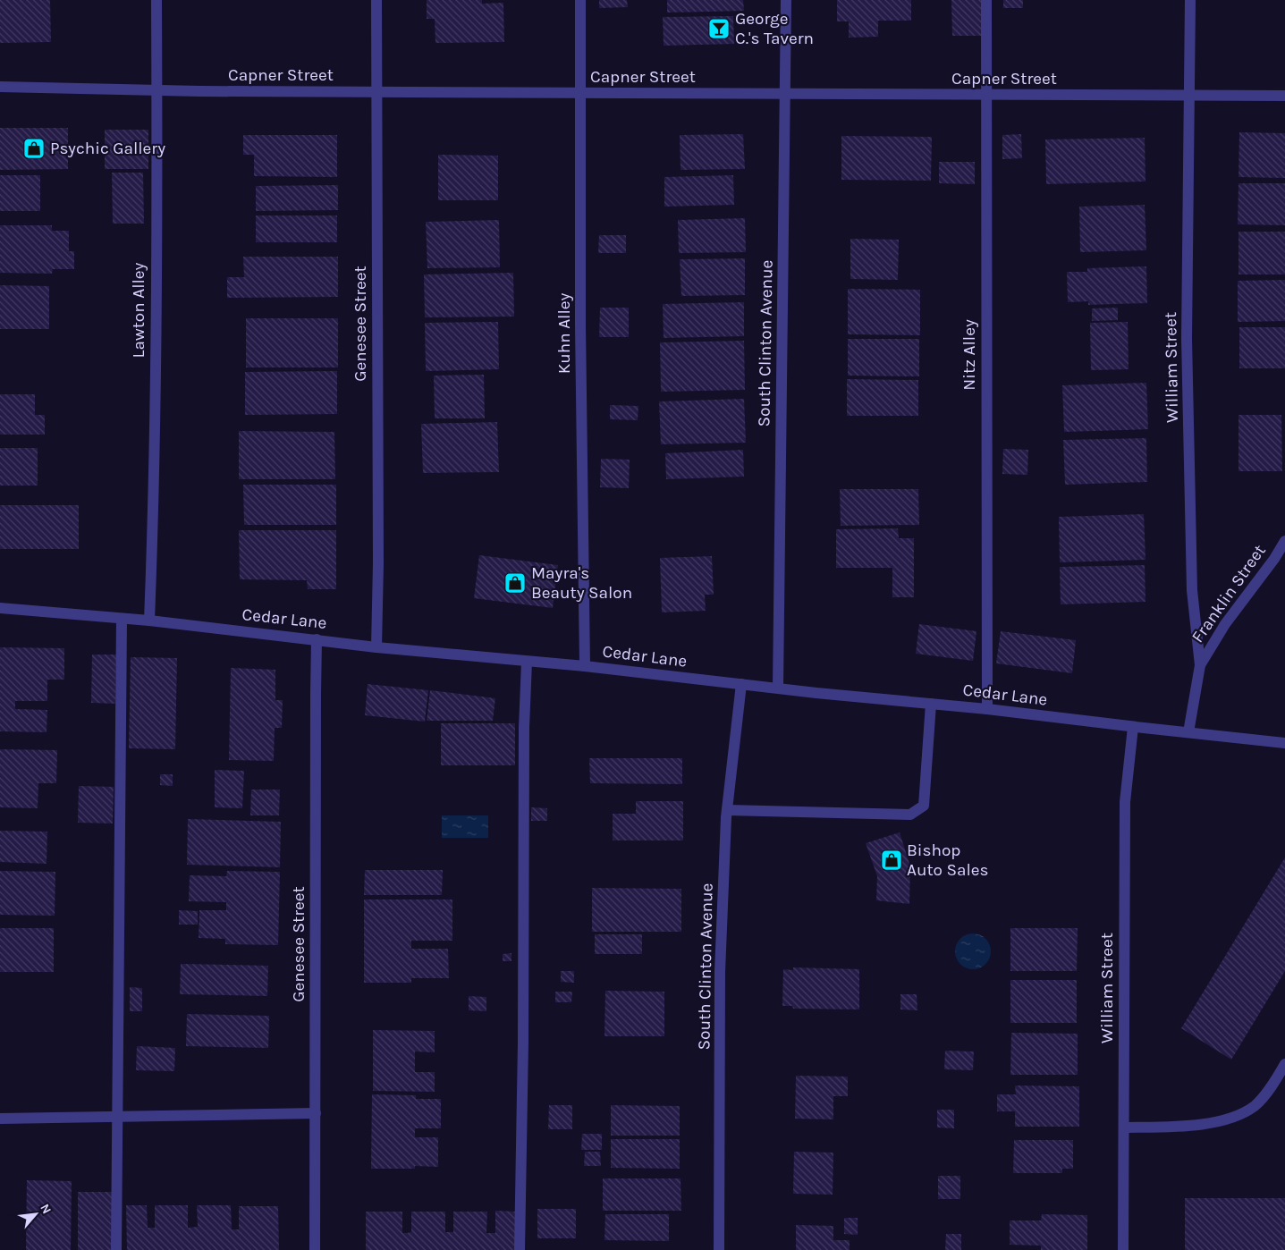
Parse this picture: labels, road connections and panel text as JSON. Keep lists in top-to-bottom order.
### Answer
{
  "streets": {
    "street": [
      "Capner Street",
      "Lawton Alley",
      "Genesee Street",
      "Kuhn Alley",
      "South Clinton Avenue",
      "Nitz Alley",
      "William Street",
      "Franklin Street",
      "Cedar Lane"
    ]
  },
  "crossings": [
    ["Capner Street", "Lawton Alley"],
    ["Capner Street", "Genesee Street"],
    ["Capner Street", "Kuhn Alley"],
    ["Capner Street", "South Clinton Avenue"],
    ["Capner Street", "Nitz Alley"],
    ["Capner Street", "William Street"],
    ["Lawton Alley", "Cedar Lane"],
    ["Genesee Street", "Cedar Lane"],
    ["Kuhn Alley", "Cedar Lane"],
    ["South Clinton Avenue", "Cedar Lane"],
    ["Nitz Alley", "Cedar Lane"],
    ["William Street", "Franklin Street"],
    ["William Street", "Cedar Lane"]
  ],
  "places": {
    "bar": ["George C.'s Tavern"],
    "shop": ["Psychic Gallery", "Mayra's Beauty Salon", "Bishop Auto Sales"]
  },
  "north": "top right"
}
